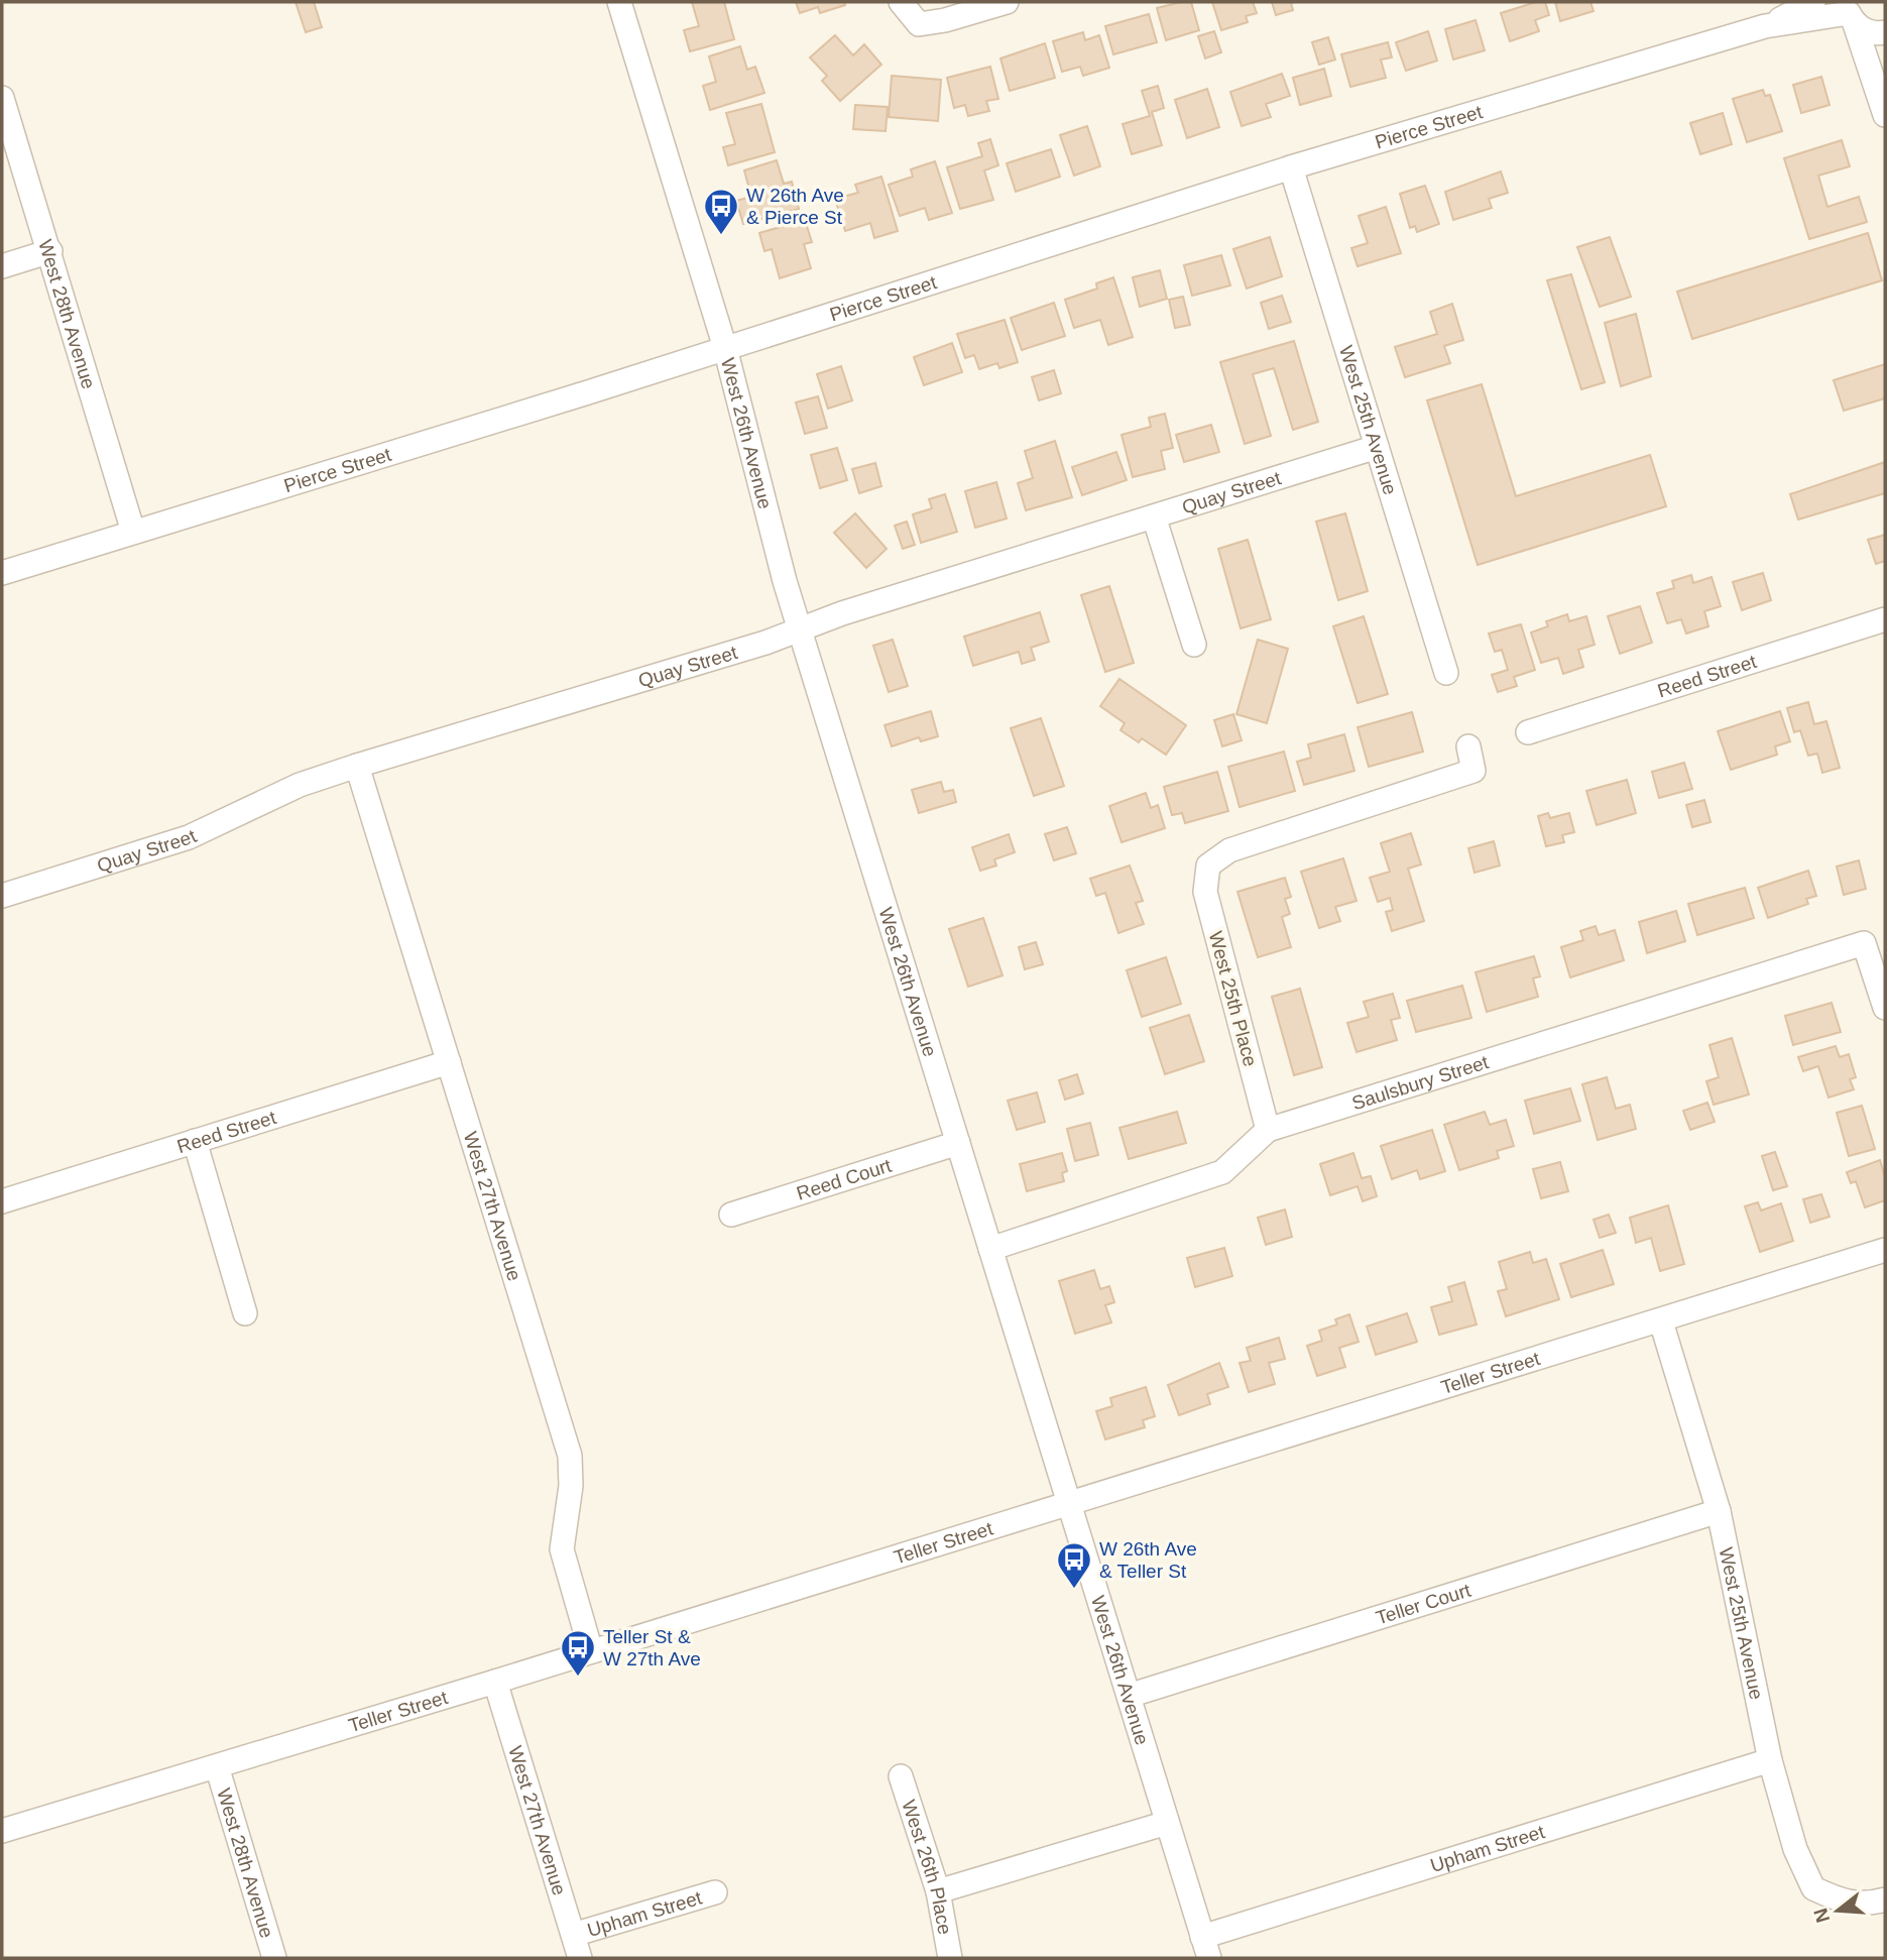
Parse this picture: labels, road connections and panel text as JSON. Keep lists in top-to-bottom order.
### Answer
{
  "streets": {
    "street": [
      "Pierce Street",
      "West 28th Avenue",
      "West 25th Avenue",
      "West 26th Avenue",
      "Quay Street",
      "Reed Street",
      "West 25th Place",
      "Saulsbury Street",
      "Reed Court",
      "West 27th Avenue",
      "Teller Street",
      "Teller Court",
      "Upham Street",
      "West 26th Place"
    ]
  },
  "crossings": [
    ["Pierce Street", "West 28th Avenue"],
    ["Pierce Street", "West 25th Avenue"],
    ["Pierce Street", "West 26th Avenue"],
    ["West 28th Avenue", "Teller Street"],
    ["West 25th Avenue", "Quay Street"],
    ["West 25th Avenue", "Teller Street"],
    ["West 25th Avenue", "Teller Court"],
    ["West 25th Avenue", "Upham Street"],
    ["West 26th Avenue", "Quay Street"],
    ["West 26th Avenue", "Saulsbury Street"],
    ["West 26th Avenue", "Reed Court"],
    ["West 26th Avenue", "Teller Street"],
    ["West 26th Avenue", "Teller Court"],
    ["West 26th Avenue", "Upham Street"],
    ["Quay Street", "West 27th Avenue"],
    ["Reed Street", "West 27th Avenue"],
    ["West 25th Place", "Saulsbury Street"],
    ["West 27th Avenue", "Teller Street"],
    ["West 27th Avenue", "Upham Street"]
  ],
  "places": {
    "bus stop": ["W 26th Ave & Pierce St", "W 26th Ave & Teller St", "Teller St & W 27th Ave"]
  },
  "north": "left"
}
